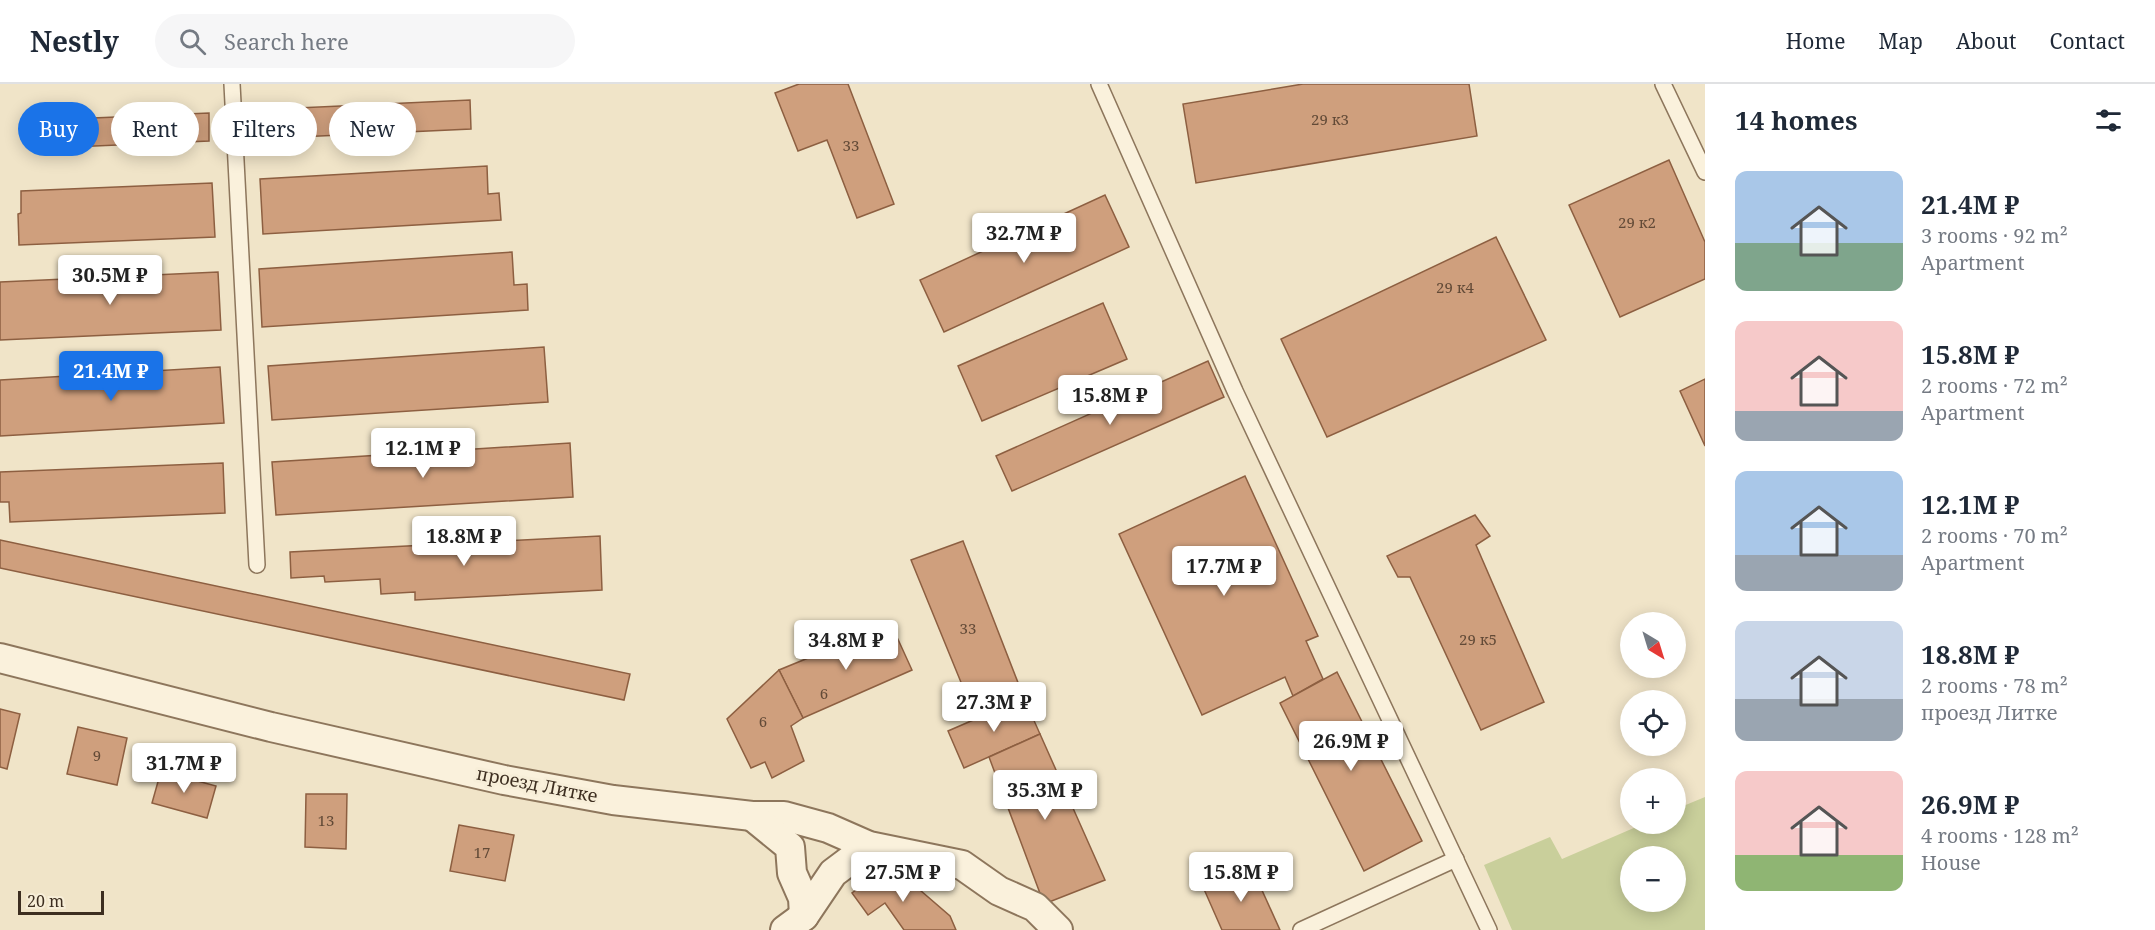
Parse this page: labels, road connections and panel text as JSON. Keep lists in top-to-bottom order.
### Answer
{
  "streets": {
    "street": ["проезд Литке"]
  },
  "house_numbers": [
    "29 к3",
    "33",
    "29 к2",
    "29 к4",
    "33",
    "29 к5",
    "6",
    "6",
    "9",
    "13",
    "17"
  ],
  "scale_bar": "20 m",
  "north": "bottom right",
  "page": {
    "header": "Nestly",
    "search": "Search here",
    "nav": [
      "Home",
      "Map",
      "About",
      "Contact"
    ],
    "heading": "14 homes",
    "chip": [
      "Buy",
      "Rent",
      "Filters",
      "New"
    ],
    "list": [
      {
        "name": "21.4M ₽",
        "note": "3 rooms · 92 m² · Apartment"
      },
      {
        "name": "15.8M ₽",
        "note": "2 rooms · 72 m² · Apartment"
      },
      {
        "name": "12.1M ₽",
        "note": "2 rooms · 70 m² · Apartment"
      },
      {
        "name": "18.8M ₽",
        "note": "2 rooms · 78 m² · проезд Литке"
      },
      {
        "name": "26.9M ₽",
        "note": "4 rooms · 128 m² · House"
      }
    ],
    "price": [
      "32.7M ₽",
      "30.5M ₽",
      "21.4M ₽",
      "15.8M ₽",
      "12.1M ₽",
      "18.8M ₽",
      "17.7M ₽",
      "34.8M ₽",
      "27.3M ₽",
      "26.9M ₽",
      "31.7M ₽",
      "35.3M ₽",
      "27.5M ₽",
      "15.8M ₽"
    ],
    "map_buttons": ["+", "−"],
    "scale": "20 m"
  }
}
